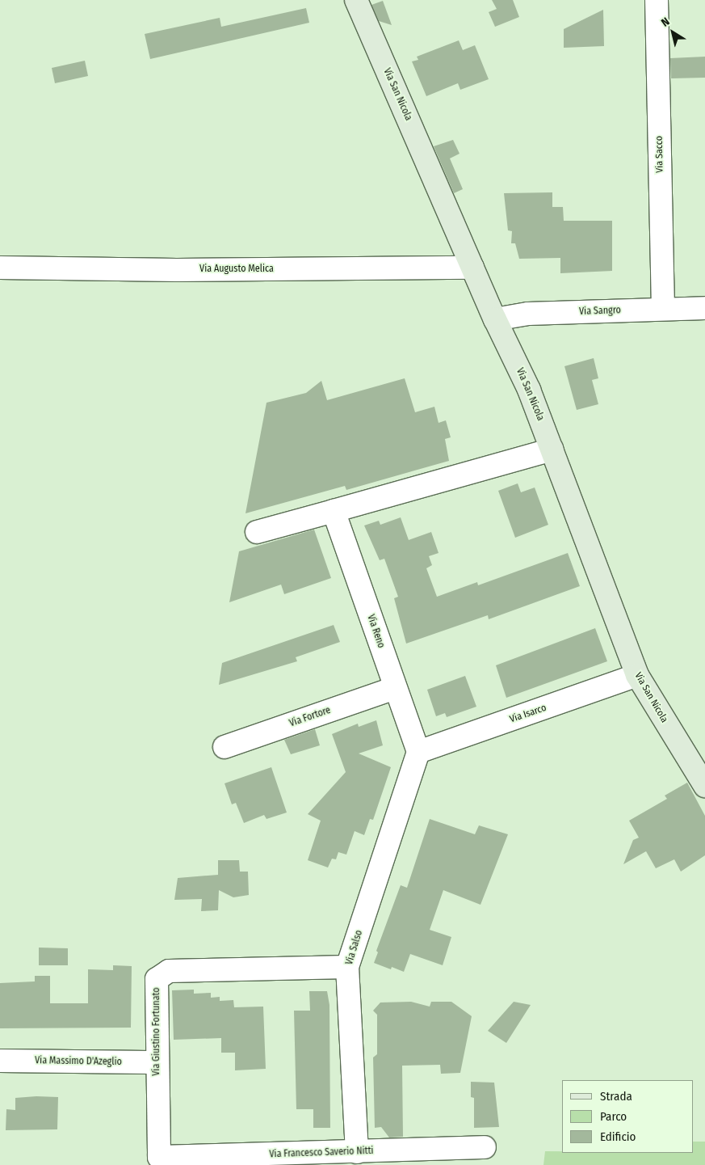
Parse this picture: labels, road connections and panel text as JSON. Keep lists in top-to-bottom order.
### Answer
{
  "streets": {
    "street": [
      "Via San Nicola",
      "Via Sacco",
      "Via Augusto Melica",
      "Via Sangro",
      "Via Reno",
      "Via Isarco",
      "Via Fortore",
      "Via Salso",
      "Via Giustino Fortunato",
      "Via Massimo D'Azeglio",
      "Via Francesco Saverio Nitti"
    ]
  },
  "crossings": [
    ["Via San Nicola", "Via Augusto Melica"],
    ["Via San Nicola", "Via Sangro"],
    ["Via San Nicola", "Via Isarco"],
    ["Via Sacco", "Via Sangro"],
    ["Via Reno", "Via Isarco"],
    ["Via Reno", "Via Fortore"],
    ["Via Reno", "Via Salso"],
    ["Via Isarco", "Via Salso"],
    ["Via Salso", "Via Giustino Fortunato"],
    ["Via Salso", "Via Francesco Saverio Nitti"],
    ["Via Giustino Fortunato", "Via Massimo D'Azeglio"],
    ["Via Giustino Fortunato", "Via Francesco Saverio Nitti"]
  ],
  "legend": ["Strada", "Parco", "Edificio"],
  "north": "top left"
}
